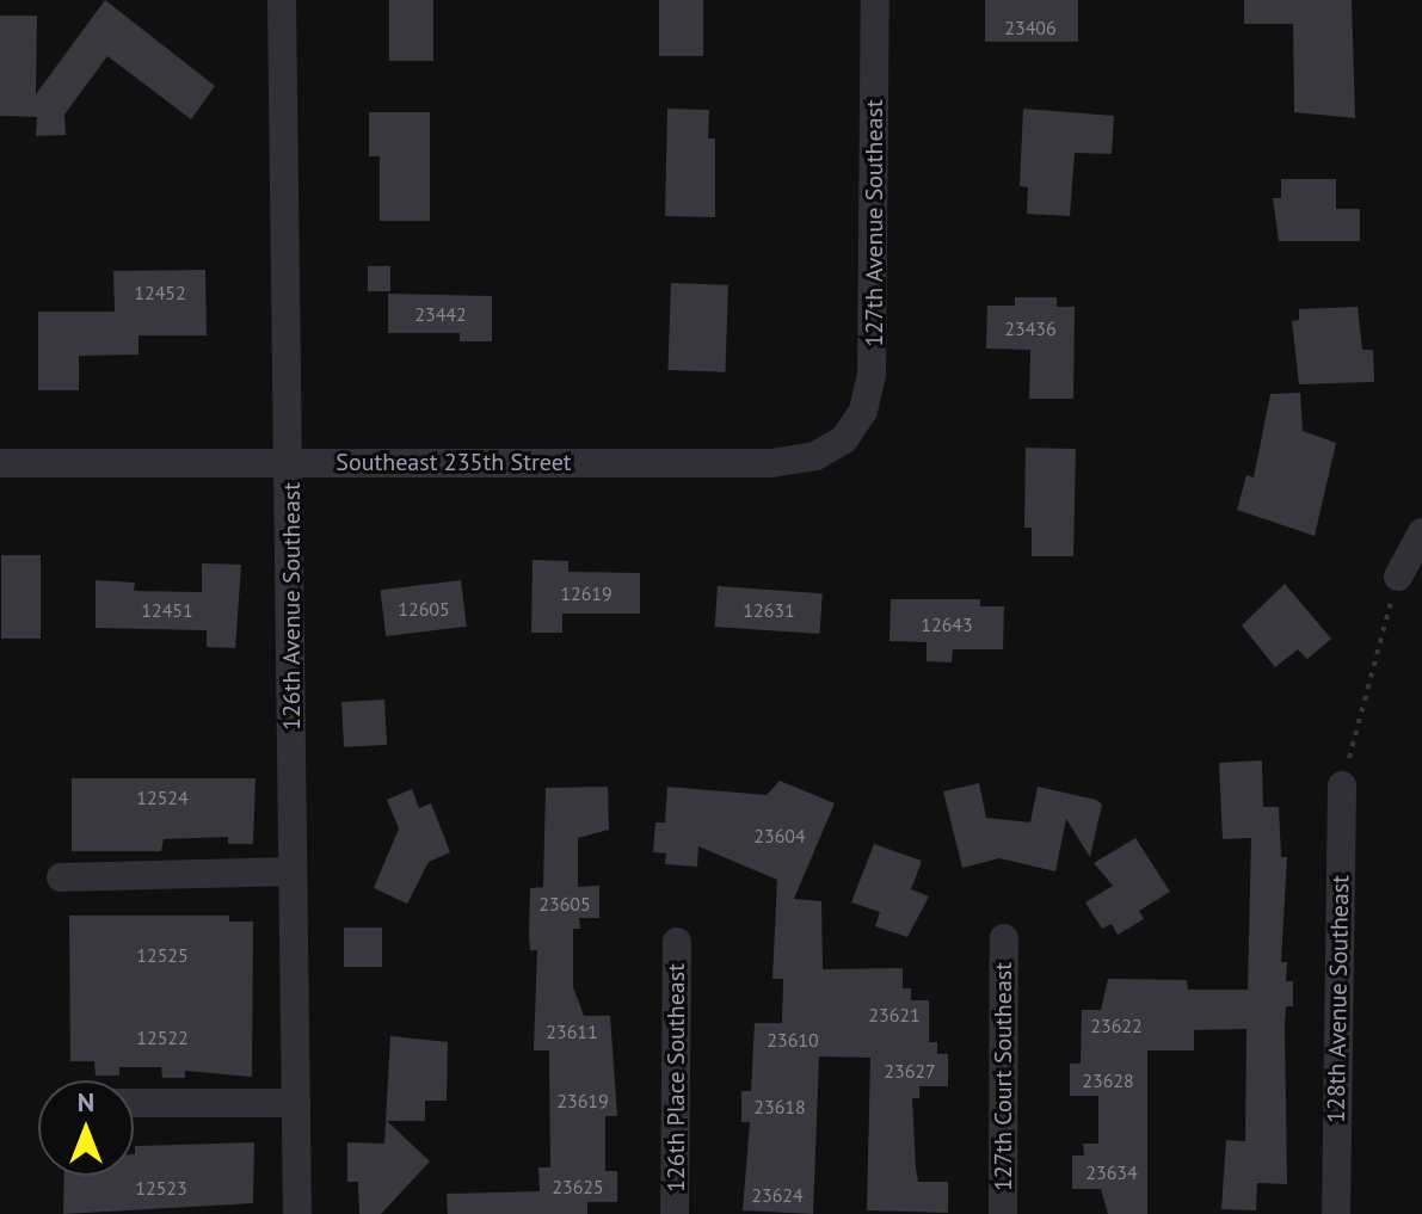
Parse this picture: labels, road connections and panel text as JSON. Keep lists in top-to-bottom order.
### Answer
{
  "streets": {
    "street": [
      "127th Avenue Southeast",
      "Southeast 235th Street",
      "126th Avenue Southeast",
      "128th Avenue Southeast",
      "127th Court Southeast",
      "126th Place Southeast"
    ]
  },
  "crossings": [
    ["127th Avenue Southeast", "Southeast 235th Street"],
    ["Southeast 235th Street", "126th Avenue Southeast"]
  ],
  "house_numbers": [
    "23406",
    "12452",
    "23442",
    "23436",
    "12619",
    "12605",
    "12451",
    "12631",
    "12643",
    "12524",
    "23604",
    "23605",
    "12525",
    "23621",
    "23622",
    "23611",
    "12522",
    "23610",
    "23627",
    "23628",
    "23619",
    "23618",
    "23634",
    "23625",
    "12523",
    "23624"
  ],
  "north": "top"
}
